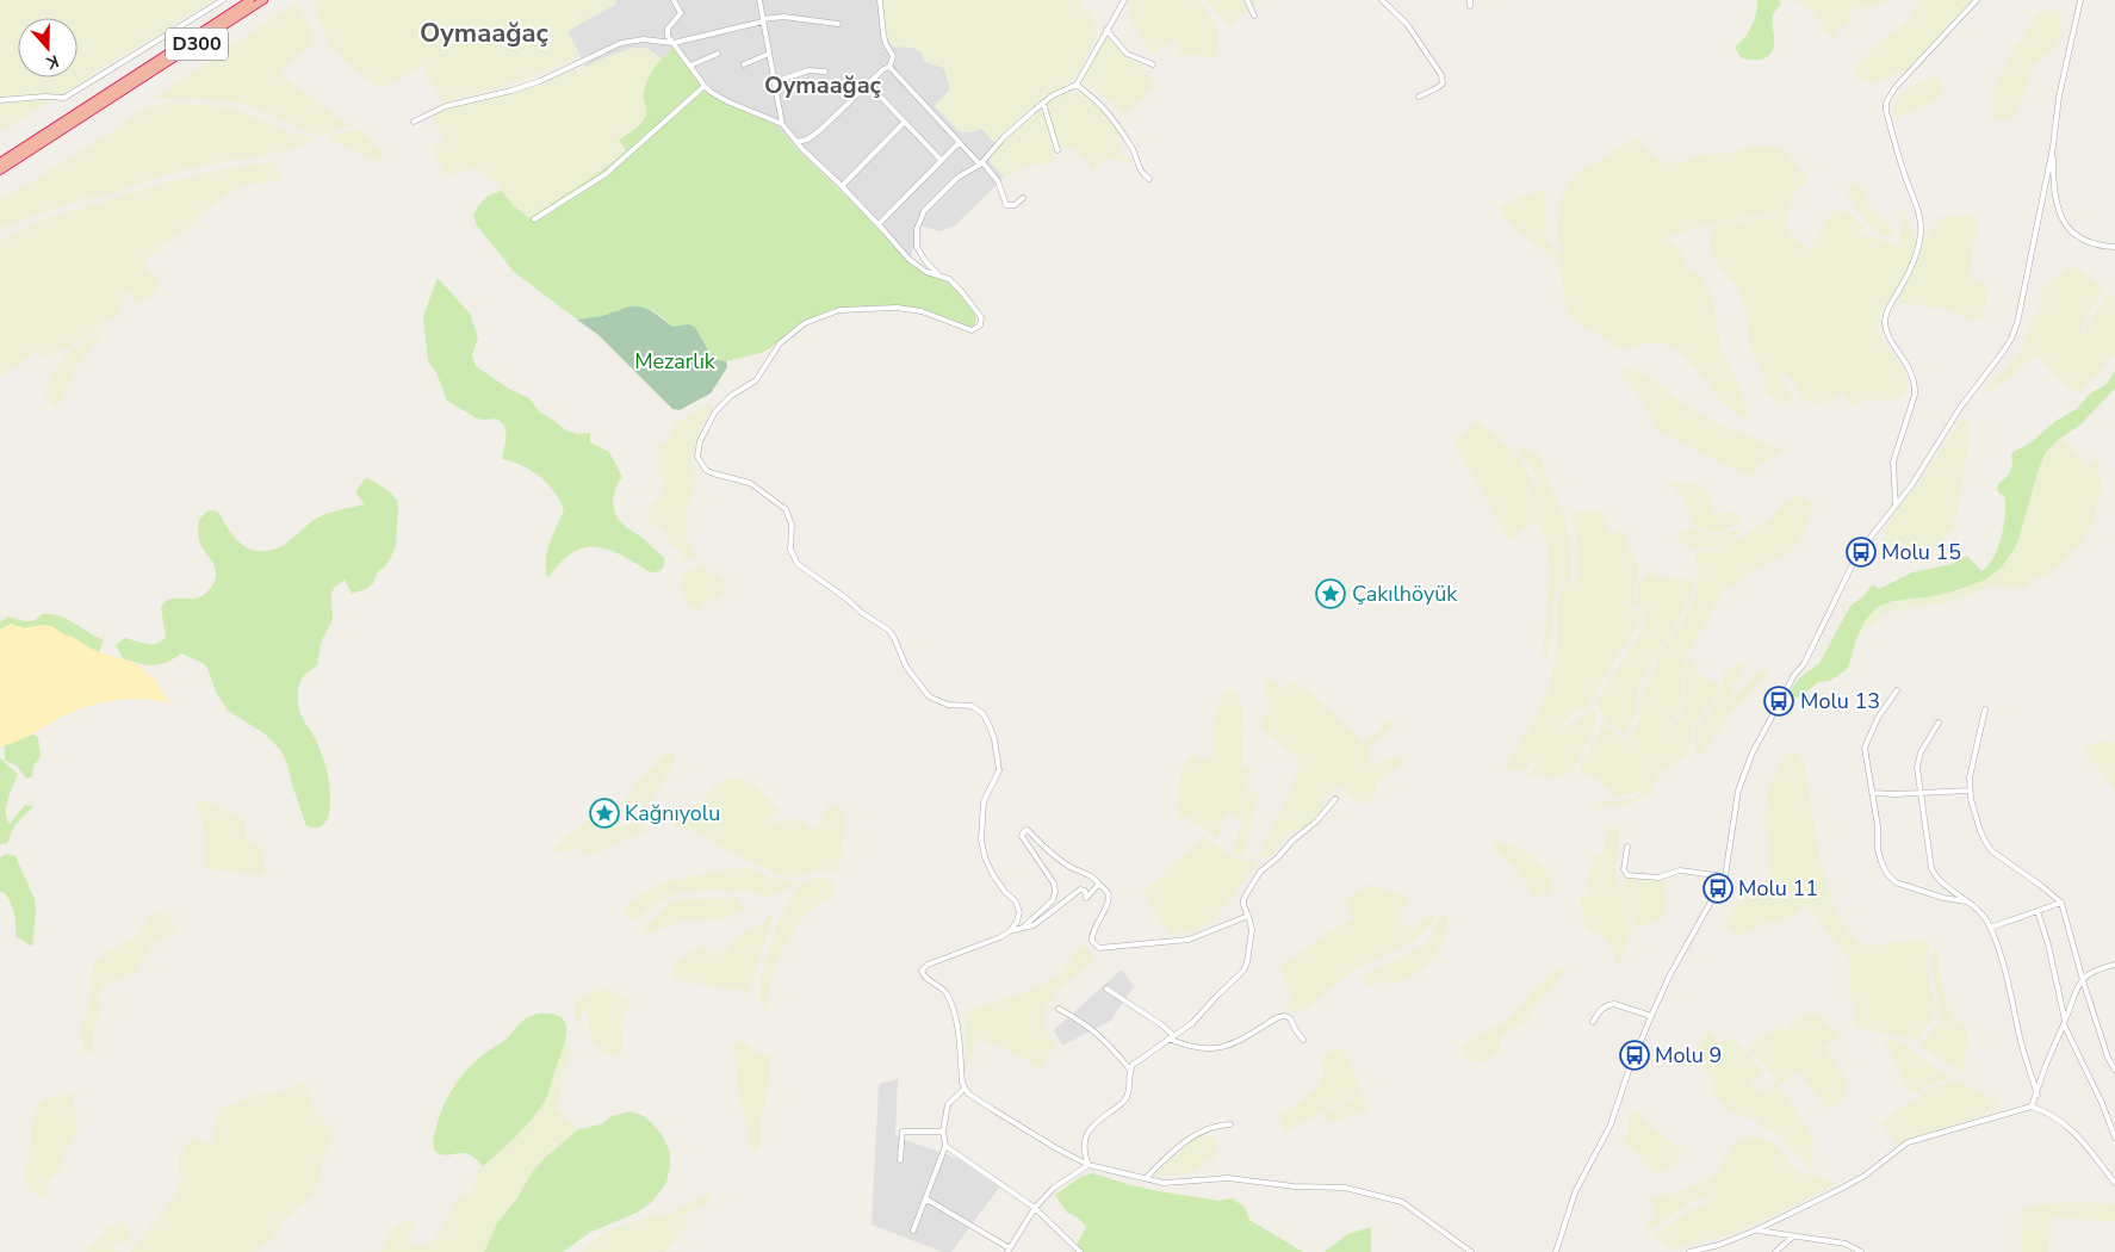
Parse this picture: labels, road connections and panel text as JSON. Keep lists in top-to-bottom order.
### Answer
{
  "streets": {
    "highway": ["D300"]
  },
  "districts": ["Oymaağaç", "Oymaağaç"],
  "parks": ["Mezarlık"],
  "places": {
    "bus stop": [
      "Molu 15",
      "Molu 13",
      "Molu 11",
      "Molu 9"
    ],
    "place": ["Çakılhöyük", "Kağnıyolu"]
  },
  "north": "bottom"
}
